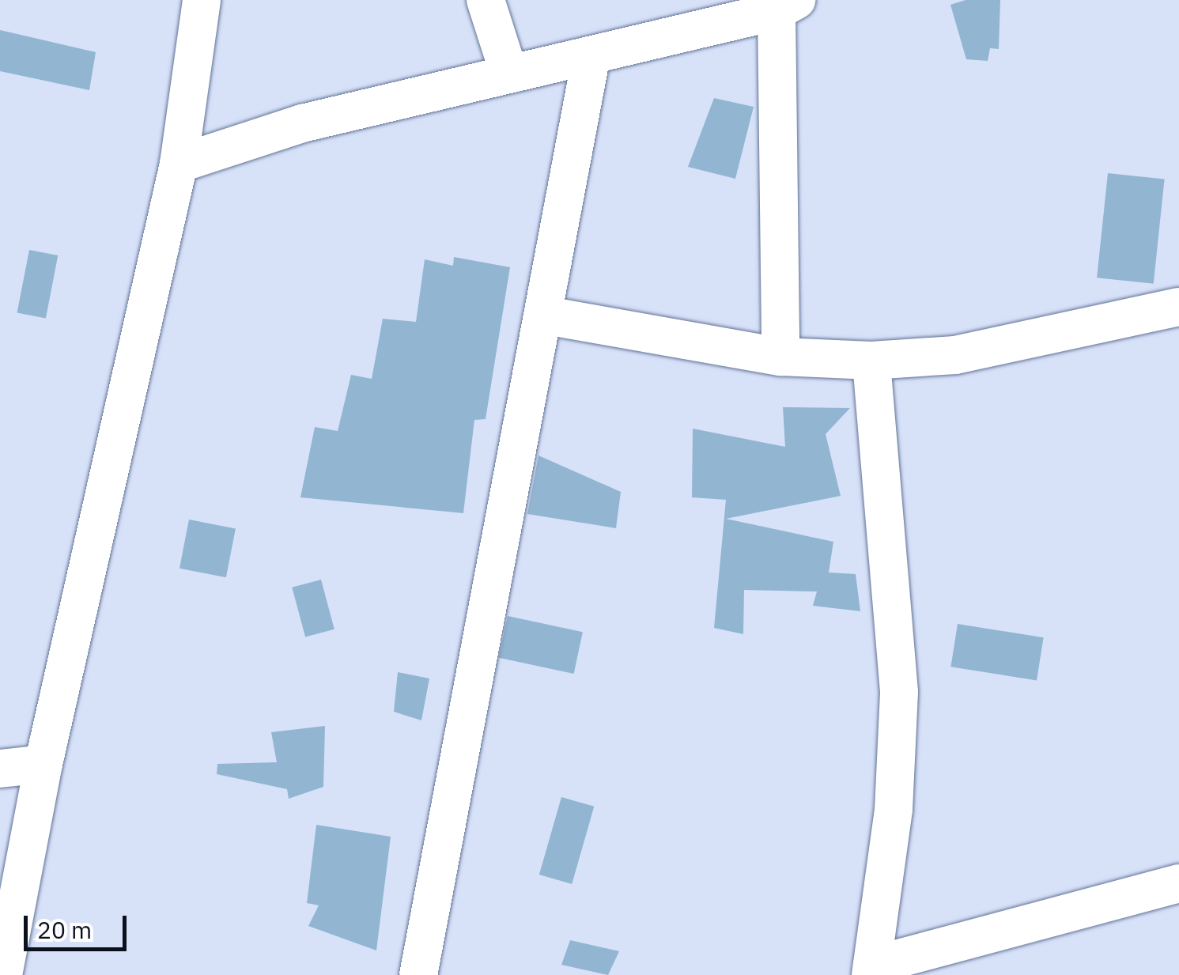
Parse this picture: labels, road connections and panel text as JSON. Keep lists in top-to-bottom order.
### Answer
{
  "scale_bar": "20 m"
}
